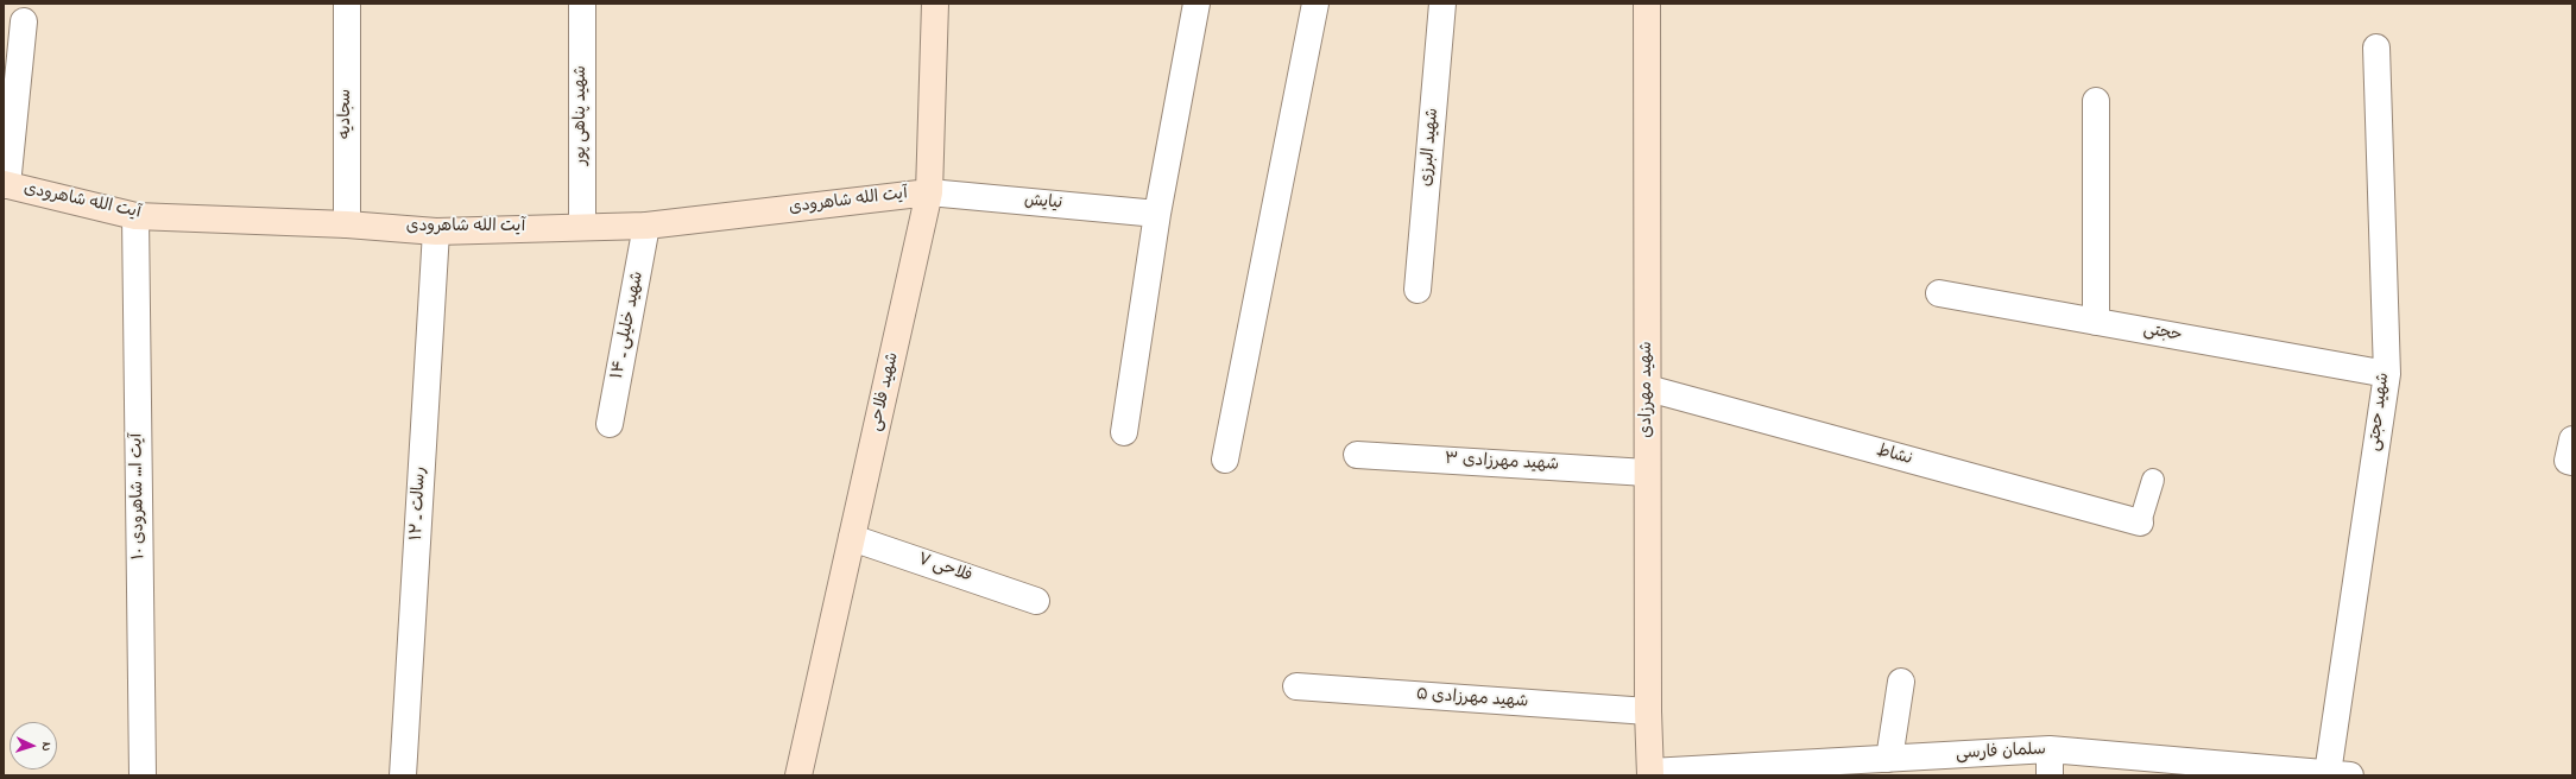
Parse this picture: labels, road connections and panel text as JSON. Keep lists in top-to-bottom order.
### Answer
{
  "streets": {
    "street": [
      "سجادیه",
      "شهید پناهی پور",
      "شهید البرزی",
      "آیت الله شاهرودی",
      "نیایش",
      "شهید خلیلی ـ ۱۴",
      "حجتی",
      "شهید مهرزادی",
      "شهید فلاحی",
      "شهید حجتی",
      "نشاط",
      "شهید مهرزادی ۳",
      "آیت ا... شاهرودی ۱۰",
      "رسالت ـ ۱۲",
      "فلاحی ۷",
      "شهید مهرزادی ۵",
      "سلمان فارسی"
    ]
  },
  "crossings": [
    ["سجادیه", "آیت الله شاهرودی"],
    ["شهید پناهی پور", "آیت الله شاهرودی"],
    ["آیت الله شاهرودی", "نیایش"],
    ["آیت الله شاهرودی", "شهید خلیلی ـ ۱۴"],
    ["آیت الله شاهرودی", "شهید فلاحی"],
    ["آیت الله شاهرودی", "آیت ا... شاهرودی ۱۰"],
    ["آیت الله شاهرودی", "رسالت ـ ۱۲"],
    ["نیایش", "شهید فلاحی"],
    ["حجتی", "شهید حجتی"],
    ["شهید مهرزادی", "نشاط"],
    ["شهید مهرزادی", "شهید مهرزادی ۳"],
    ["شهید مهرزادی", "شهید مهرزادی ۵"],
    ["شهید مهرزادی", "سلمان فارسی"],
    ["شهید فلاحی", "فلاحی ۷"],
    ["شهید حجتی", "سلمان فارسی"]
  ],
  "north": "right"
}
